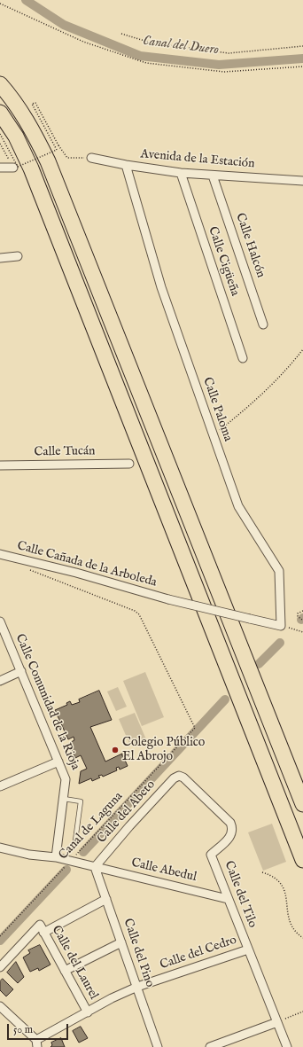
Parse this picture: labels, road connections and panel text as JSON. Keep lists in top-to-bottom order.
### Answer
{
  "streets": {
    "street": [
      "Avenida de la Estación",
      "Calle Halcón",
      "Calle Cigüeña",
      "Calle Paloma",
      "Calle Tucán",
      "Calle Cañada de la Arboleda",
      "Calle Comunidad de la Rioja",
      "Calle del Abeto",
      "Calle Abedul",
      "Calle del Tilo",
      "Calle del Pino",
      "Calle del Cedro",
      "Calle del Laurel"
    ],
    "path": ["Canal de Laguna"]
  },
  "crossings": [
    ["Avenida de la Estación", "Calle Halcón"],
    ["Avenida de la Estación", "Calle Cigüeña"],
    ["Avenida de la Estación", "Calle Paloma"],
    ["Calle Paloma", "Calle Cañada de la Arboleda"],
    ["Calle Cañada de la Arboleda", "Canal de Laguna"],
    ["Calle Comunidad de la Rioja", "Calle Abedul"],
    ["Calle del Abeto", "Calle Abedul"],
    ["Calle del Abeto", "Calle del Tilo"],
    ["Calle del Abeto", "Calle del Pino"],
    ["Canal de Laguna", "Calle Abedul"],
    ["Calle Abedul", "Calle del Tilo"],
    ["Calle Abedul", "Calle del Pino"],
    ["Calle del Tilo", "Calle del Cedro"],
    ["Calle del Pino", "Calle del Cedro"],
    ["Calle del Cedro", "Calle del Laurel"]
  ],
  "water": ["Canal del Duero"],
  "places": ["Colegio Público El Abrojo"],
  "scale_bar": "50 m"
}
